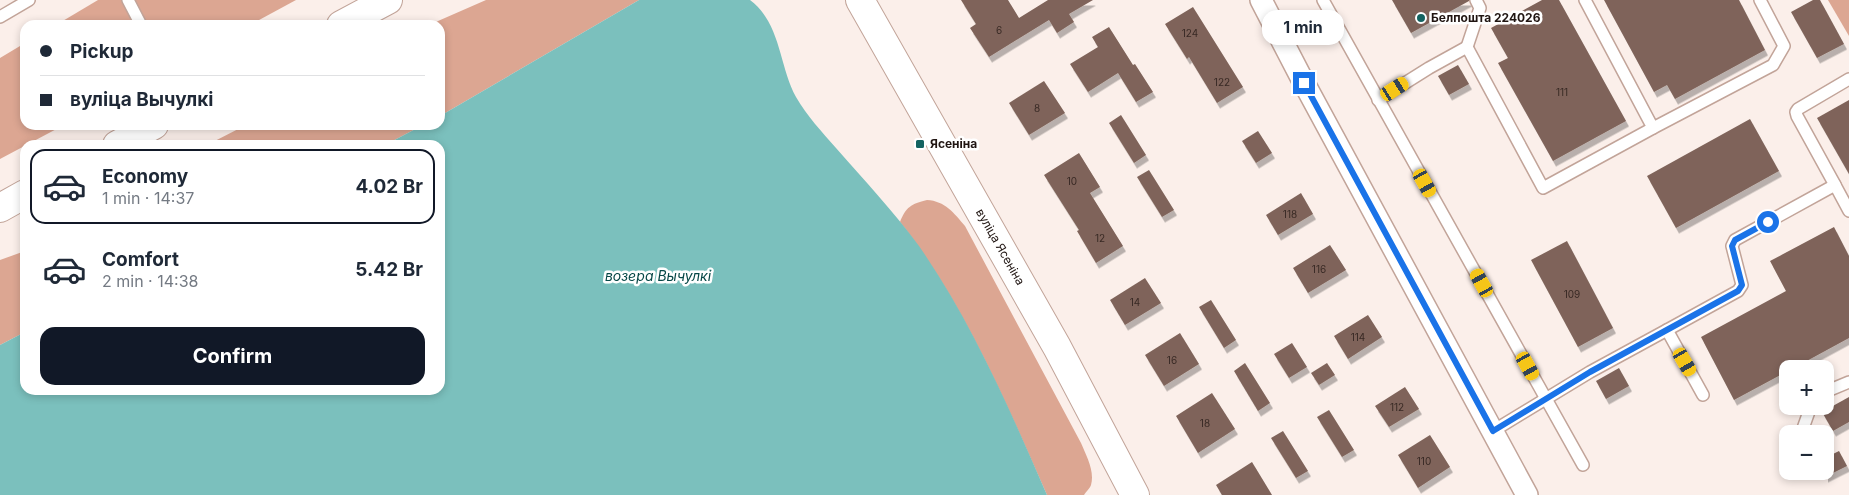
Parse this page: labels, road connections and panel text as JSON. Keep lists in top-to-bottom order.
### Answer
{
  "streets": {
    "street": ["вуліца Ясеніна"]
  },
  "water": ["возера Вычулкі"],
  "places": {
    "other": ["Белпошта 224026"],
    "transit": ["Ясеніна"]
  },
  "house_numbers": [
    "6",
    "124",
    "122",
    "111",
    "8",
    "10",
    "118",
    "12",
    "116",
    "109",
    "14",
    "114",
    "16",
    "112",
    "18",
    "110"
  ],
  "page": {
    "bubble": "1 min",
    "banner": ["Pickup", "вуліца Вычулкі"],
    "list": [
      {
        "name": "Economy",
        "note": "1 min · 14:37",
        "value": "4.02 Br"
      },
      {
        "name": "Comfort",
        "note": "2 min · 14:38",
        "value": "5.42 Br"
      }
    ],
    "buttons": "Confirm",
    "map_buttons": ["+", "−"]
  }
}
